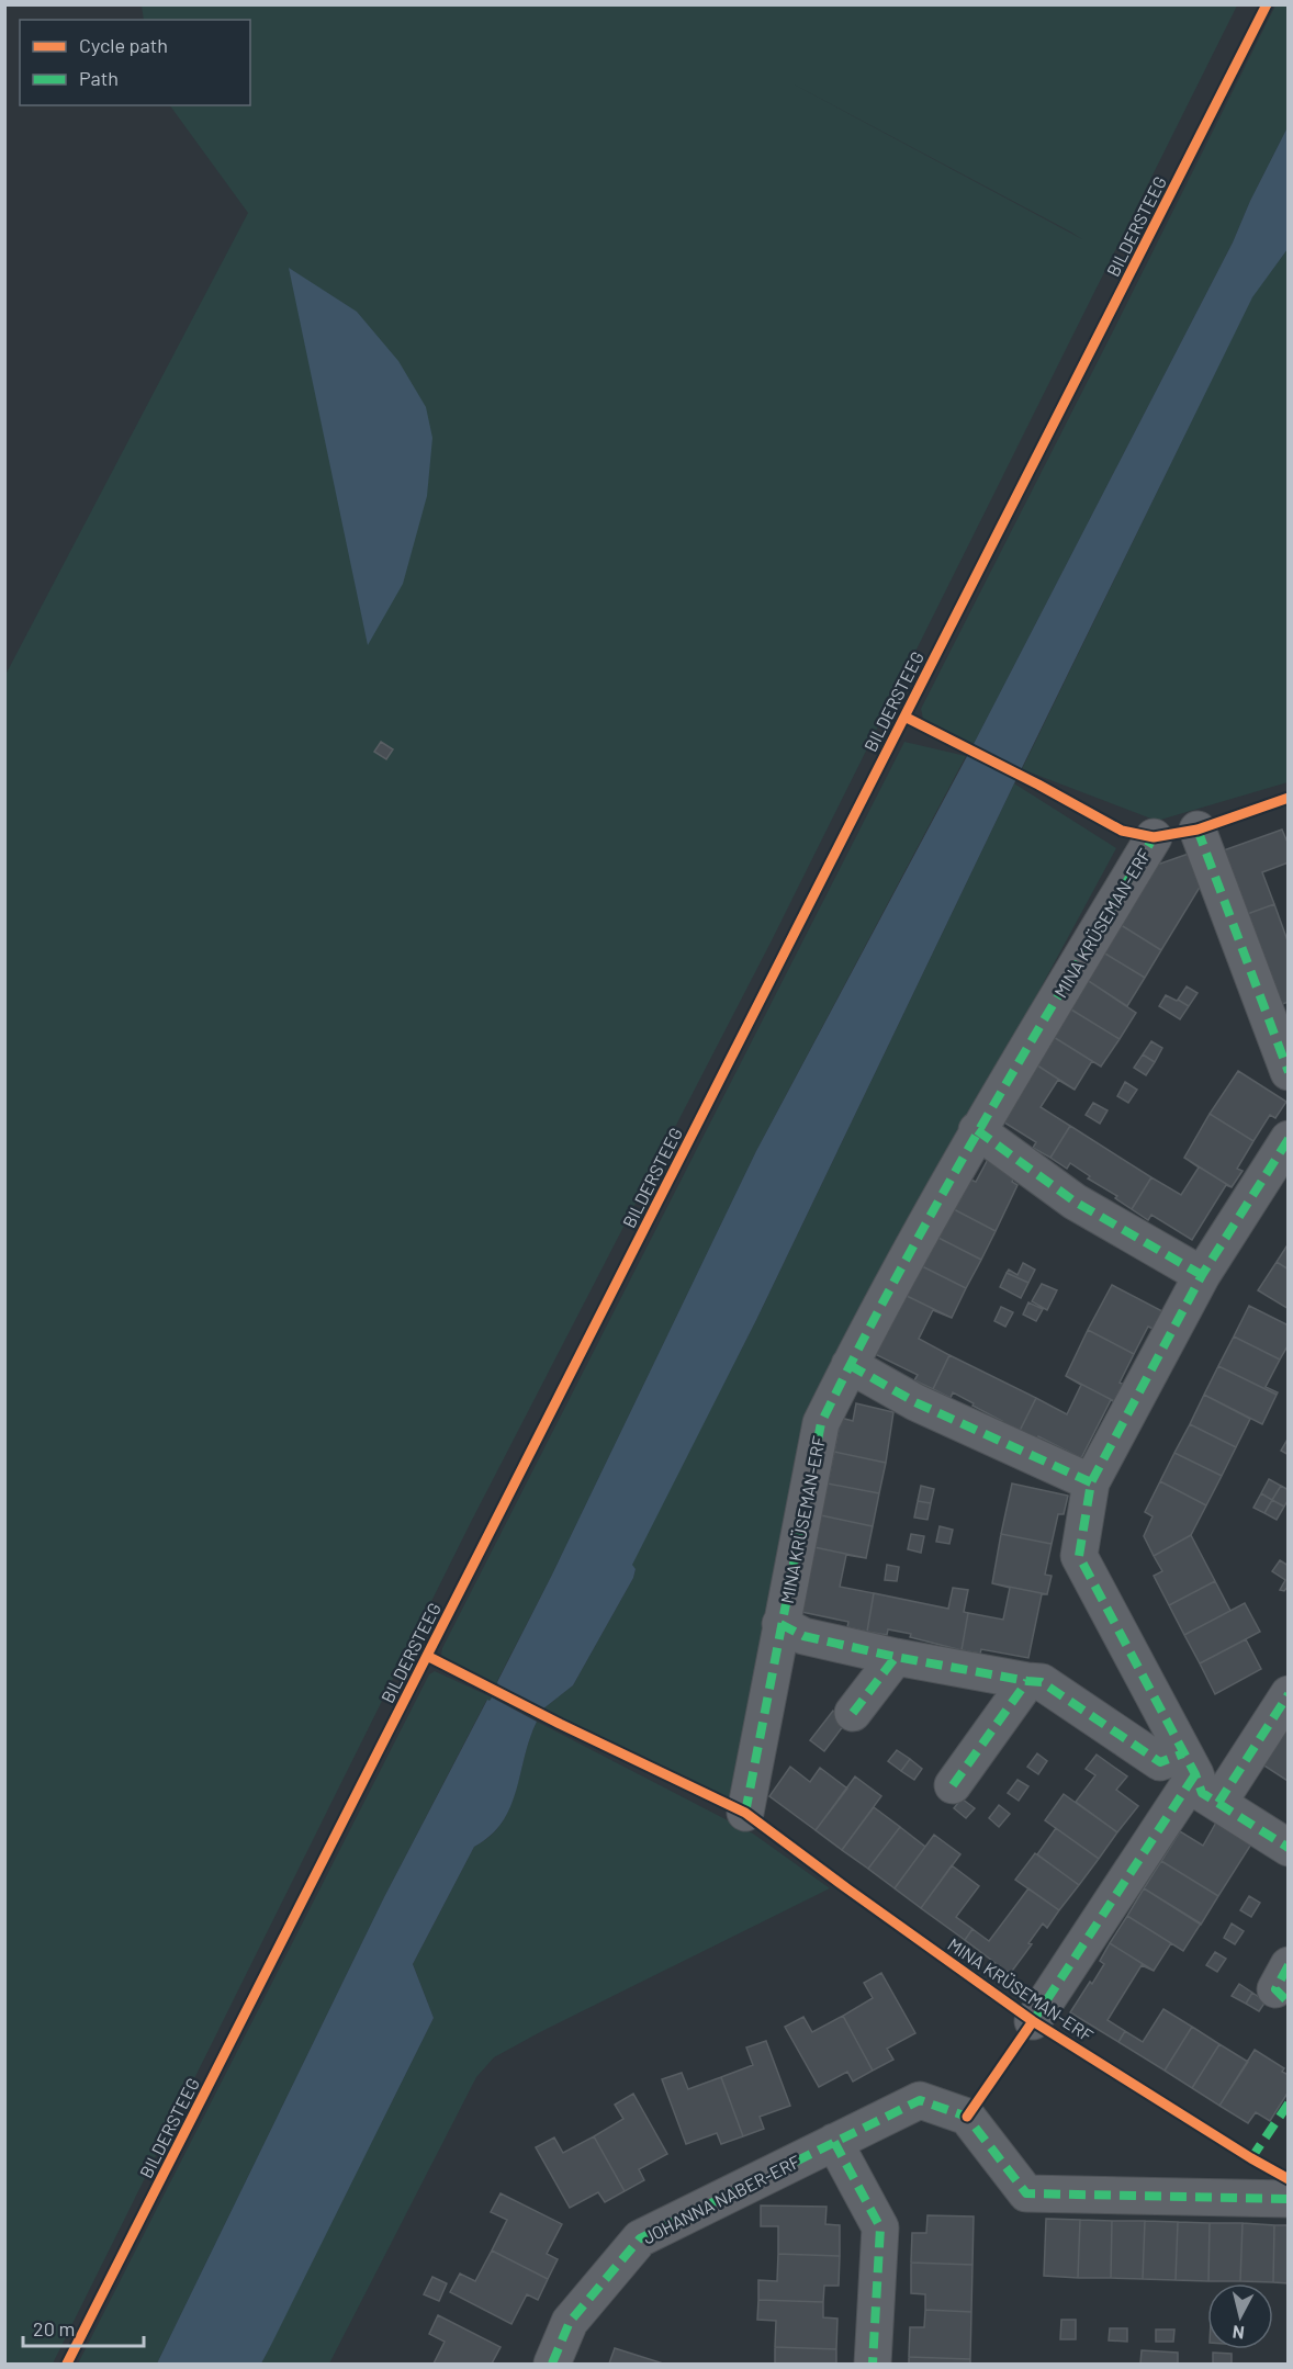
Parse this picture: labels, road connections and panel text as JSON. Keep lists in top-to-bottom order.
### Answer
{
  "streets": {
    "street": ["MINA KRÜSEMAN-ERF", "JOHANNA NABER-ERF"],
    "cycle path": ["BILDERSTEEG"]
  },
  "legend": ["Cycle path", "Path"],
  "scale_bar": "20 m",
  "north": "bottom"
}
